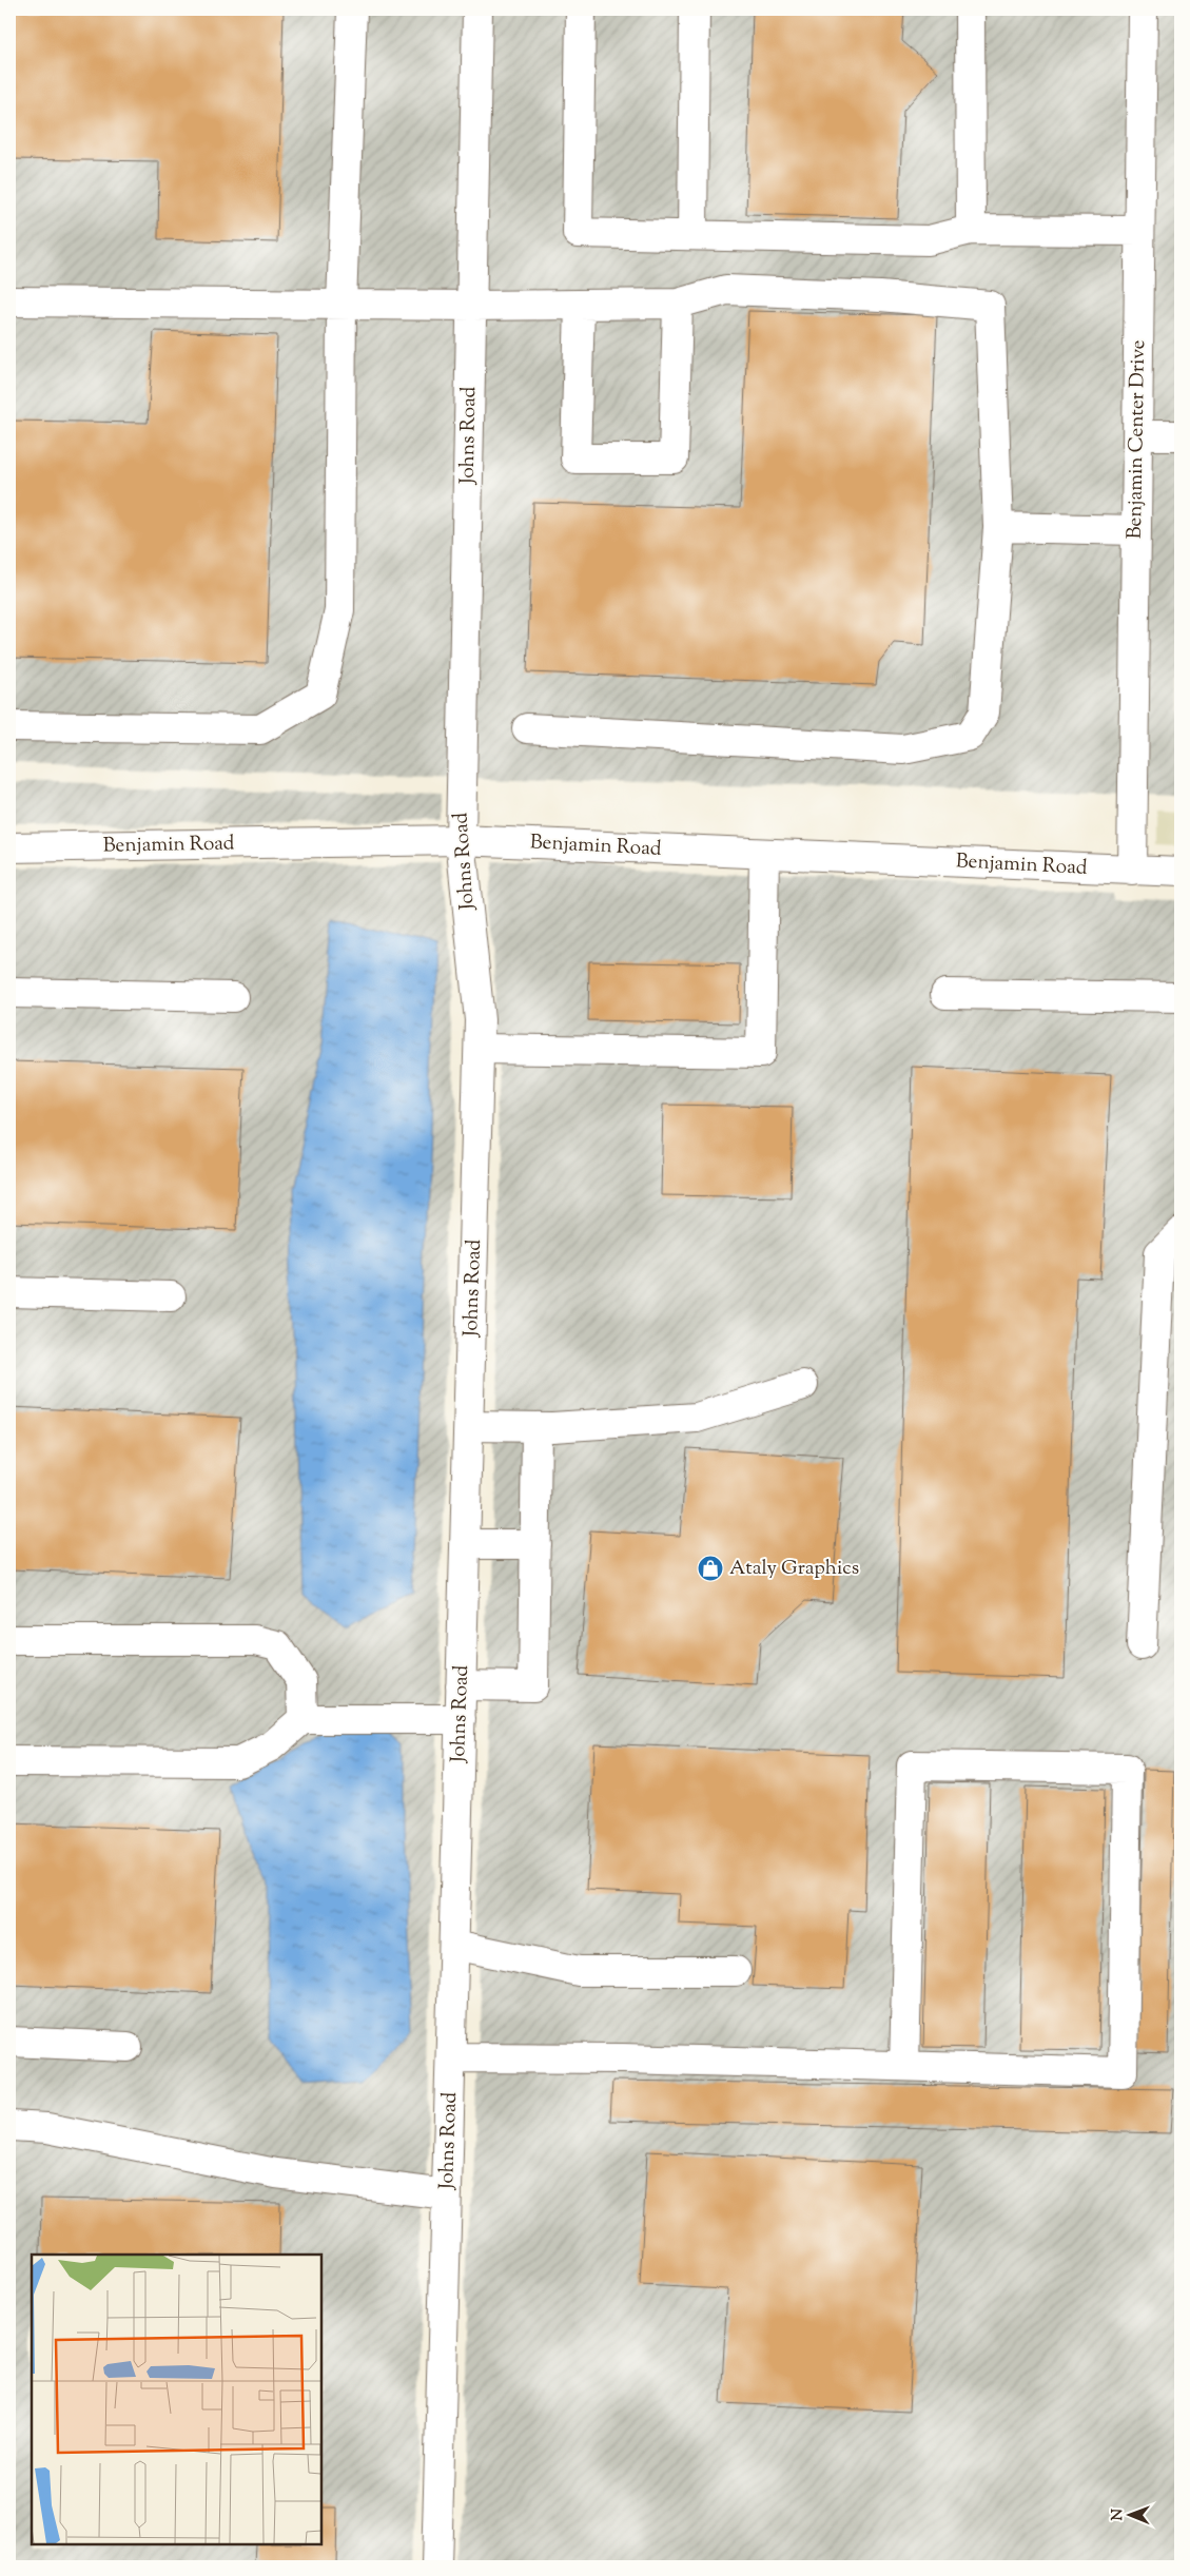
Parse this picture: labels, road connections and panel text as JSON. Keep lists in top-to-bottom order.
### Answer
{
  "streets": {
    "street": ["Johns Road", "Benjamin Center Drive", "Benjamin Road"]
  },
  "crossings": [
    ["Johns Road", "Benjamin Road"],
    ["Benjamin Center Drive", "Benjamin Road"]
  ],
  "places": {
    "shop": ["Ataly Graphics"]
  },
  "north": "left"
}
